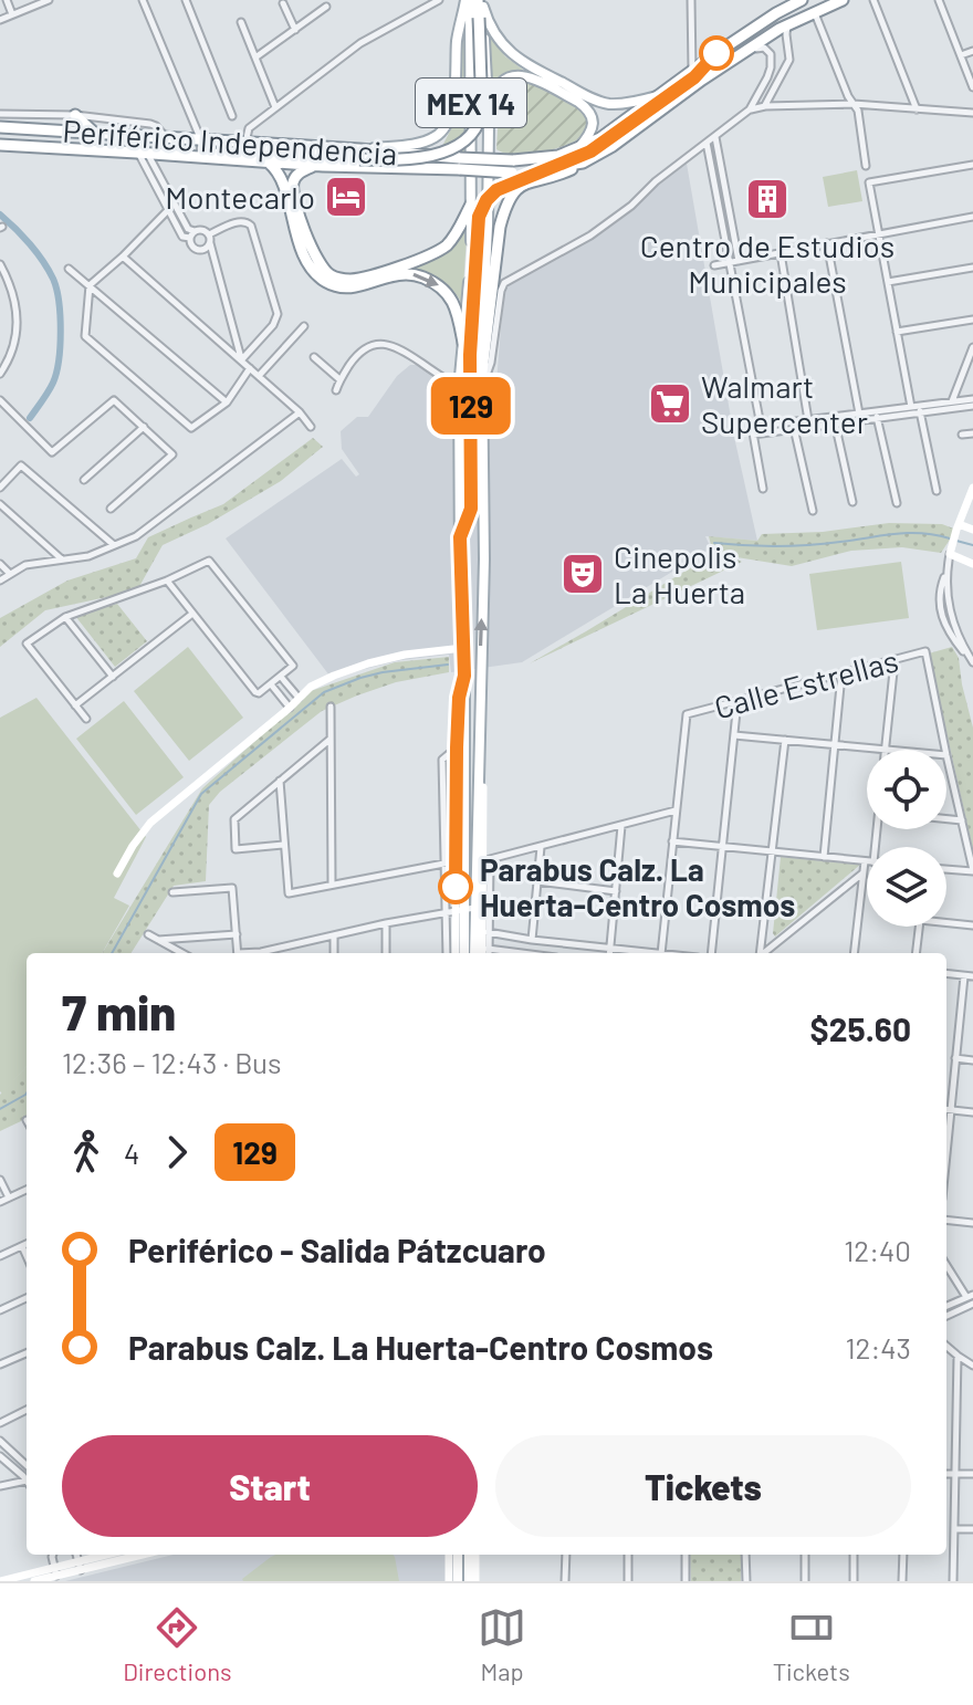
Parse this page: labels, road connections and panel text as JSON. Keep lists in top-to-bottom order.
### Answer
{
  "streets": {
    "highway": ["Periférico Independencia"],
    "main road": ["MEX 14"],
    "street": ["Calle Estrellas"]
  },
  "places": {
    "hotel": ["Montecarlo"],
    "building": ["Centro de Estudios Municipales"],
    "supermarket": ["Walmart Supercenter"],
    "theatre": ["Cinepolis La Huerta"],
    "other": ["Parabus Calz. La Huerta-Centro Cosmos"]
  },
  "lines": ["bus line 129"],
  "page": {
    "on_map": "129",
    "heading": ["7 min", "12:36 – 12:43 · Bus", "$25.60"],
    "legs": ["4", "129"],
    "list": [
      {
        "name": "Periférico - Salida Pátzcuaro",
        "value": "12:40"
      },
      {
        "name": "Parabus Calz. La Huerta-Centro Cosmos",
        "value": "12:43"
      }
    ],
    "buttons": ["Start", "Tickets"],
    "tabs": ["Directions", "Map", "Tickets"]
  }
}
